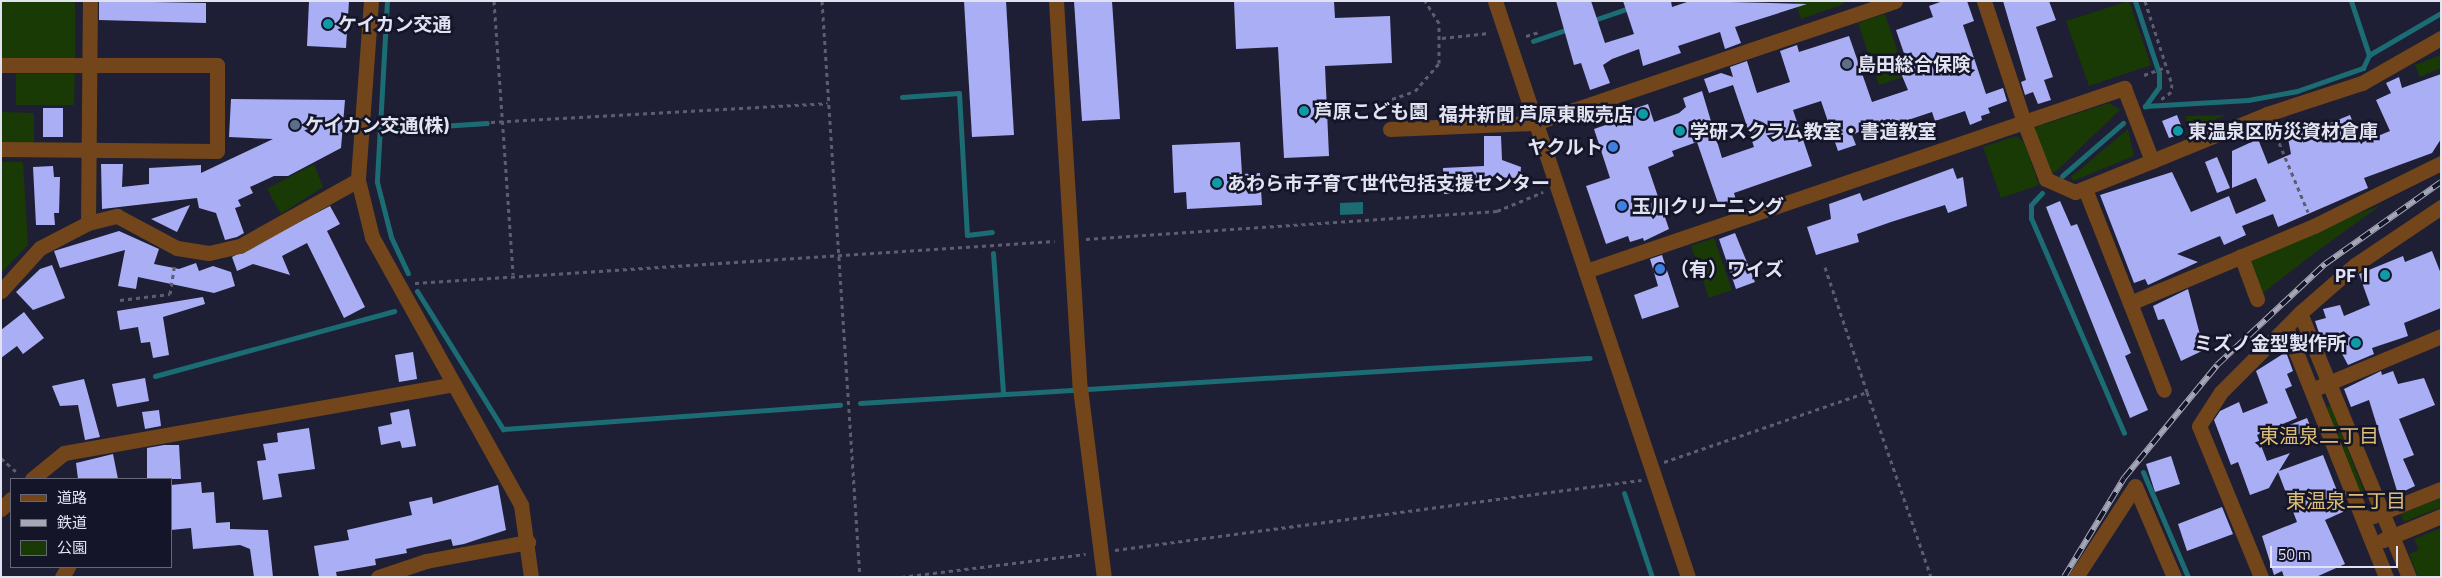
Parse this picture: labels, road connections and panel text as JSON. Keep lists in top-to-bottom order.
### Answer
{
  "districts": ["東温泉二丁目", "東温泉二丁目"],
  "places": [
    "ケイカン交通",
    "島田総合保険",
    "芦原こども園",
    "福井新聞 芦原東販売店",
    "ケイカン交通(株)",
    "学研スクラム教室・書道教室",
    "東温泉区防災資材倉庫",
    "ヤクルト",
    "あわら市子育て世代包括支援センター",
    "玉川クリーニング",
    "（有）ワイズ",
    "PFⅠ",
    "ミズノ金型製作所"
  ],
  "legend": ["道路", "鉄道", "公園"],
  "scale_bar": "50 m"
}
